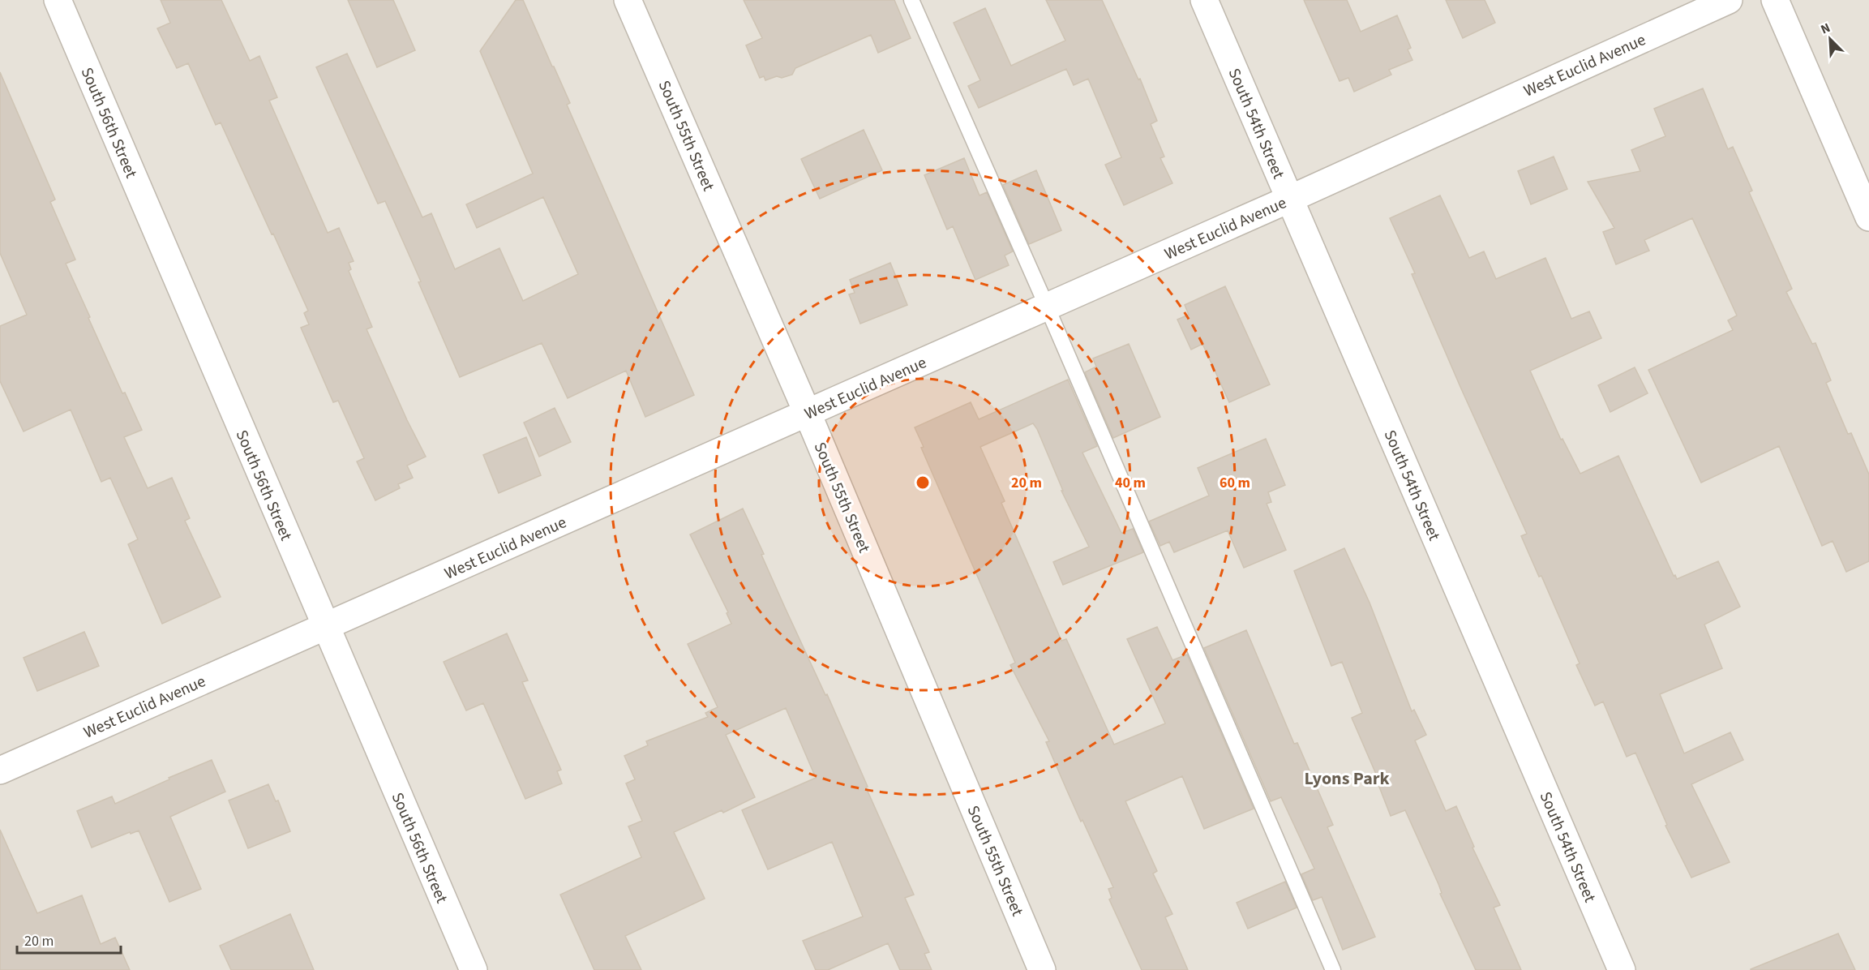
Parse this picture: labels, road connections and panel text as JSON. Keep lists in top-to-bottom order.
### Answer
{
  "streets": {
    "street": [
      "West Euclid Avenue",
      "South 56th Street",
      "South 54th Street",
      "South 55th Street"
    ]
  },
  "crossings": [
    ["West Euclid Avenue", "South 56th Street"],
    ["West Euclid Avenue", "South 54th Street"],
    ["West Euclid Avenue", "South 55th Street"]
  ],
  "districts": ["Lyons Park"],
  "scale_bar": "20 m",
  "north": "top left",
  "rings": ["20 m", "40 m", "60 m"]
}
